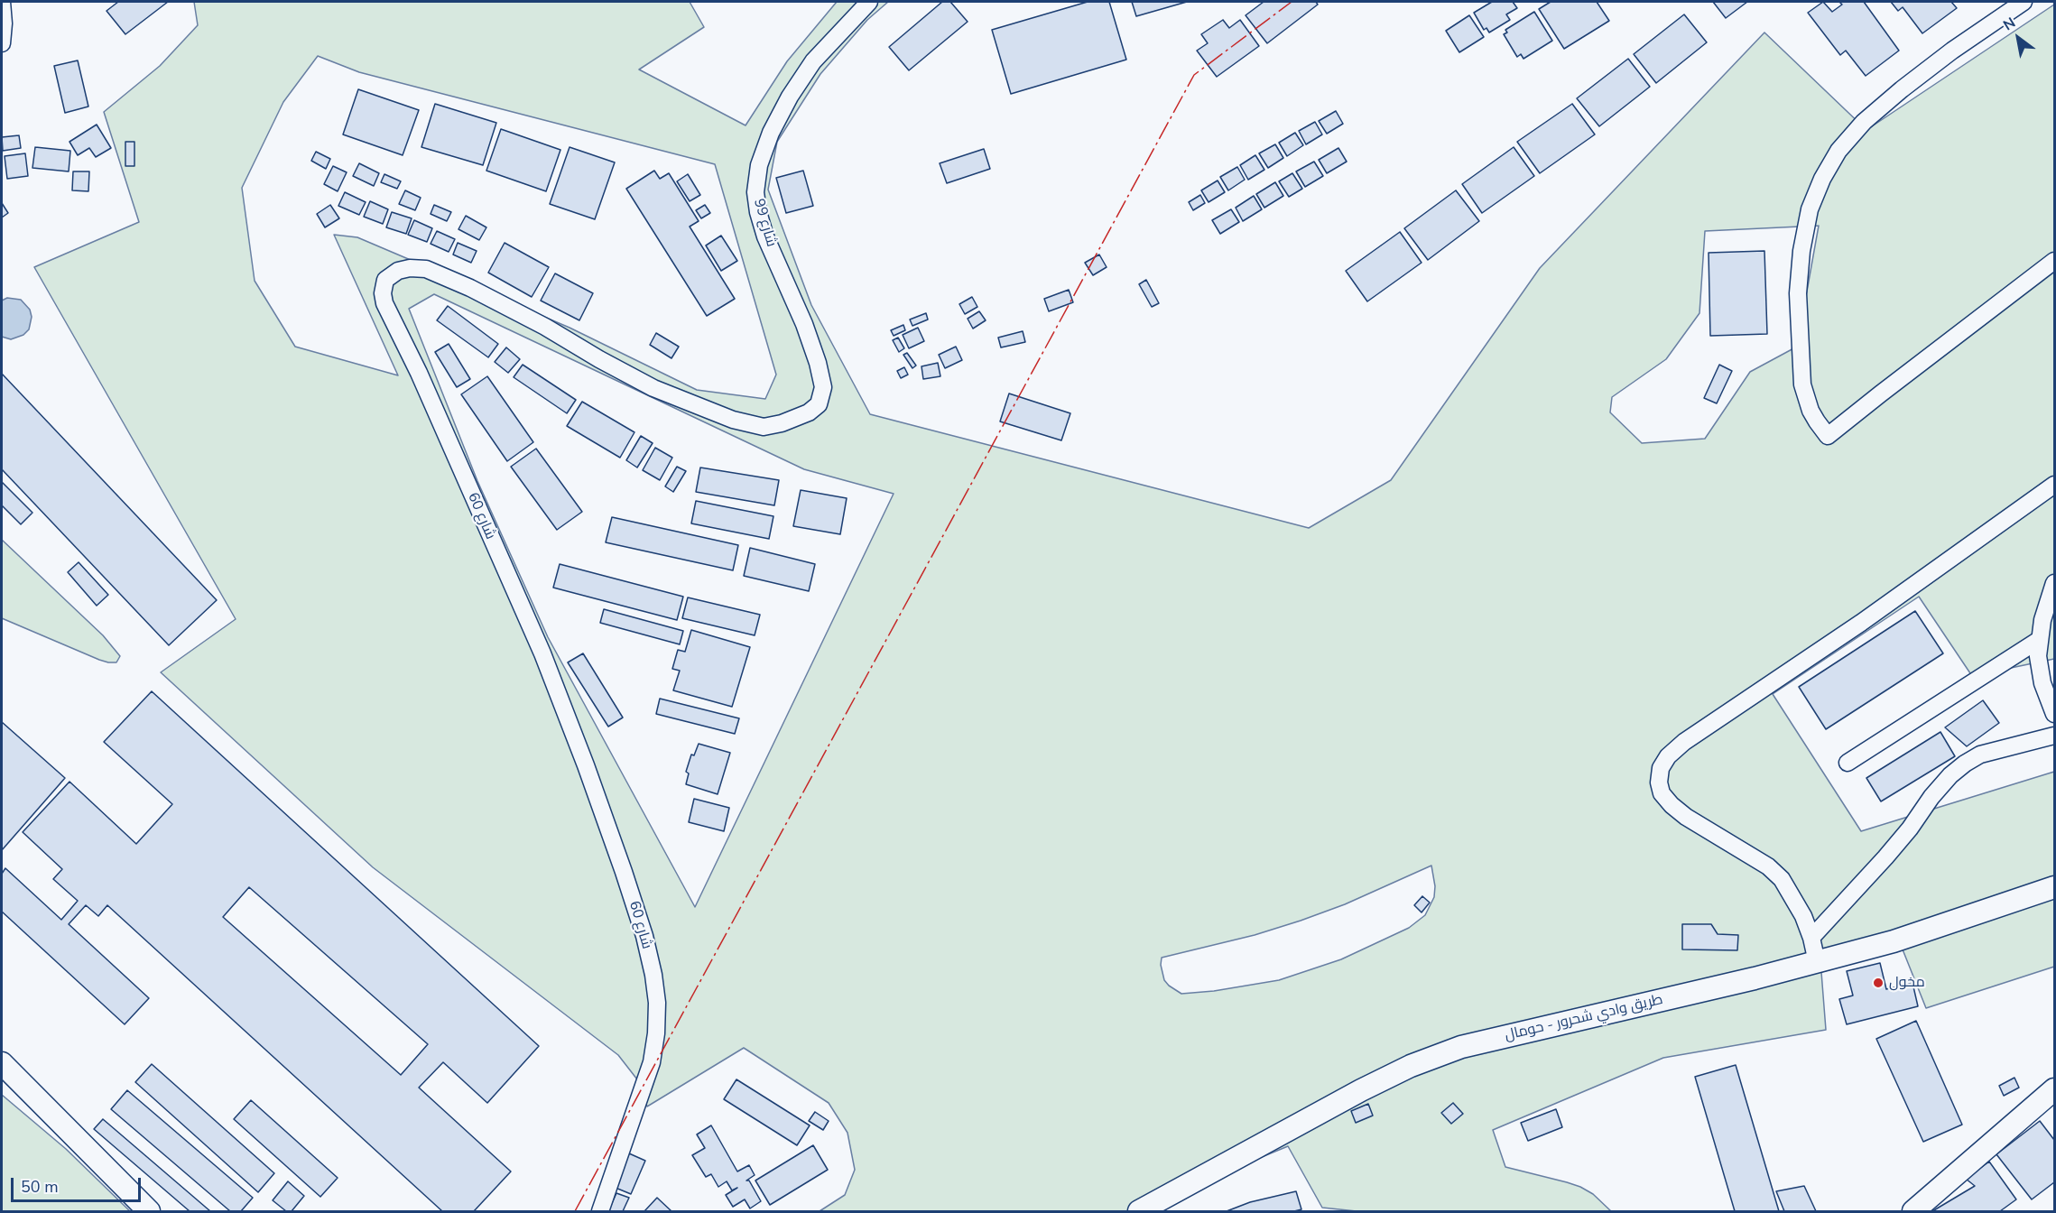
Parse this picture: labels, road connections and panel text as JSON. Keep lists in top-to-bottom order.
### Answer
{
  "streets": {
    "main road": ["طريق وادي شحرور - حومال"],
    "street": ["شارع 99", "شارع 60"]
  },
  "crossings": [
    ["شارع 99", "شارع 60"]
  ],
  "places": ["مخول"],
  "scale_bar": "50 m",
  "north": "top left"
}
